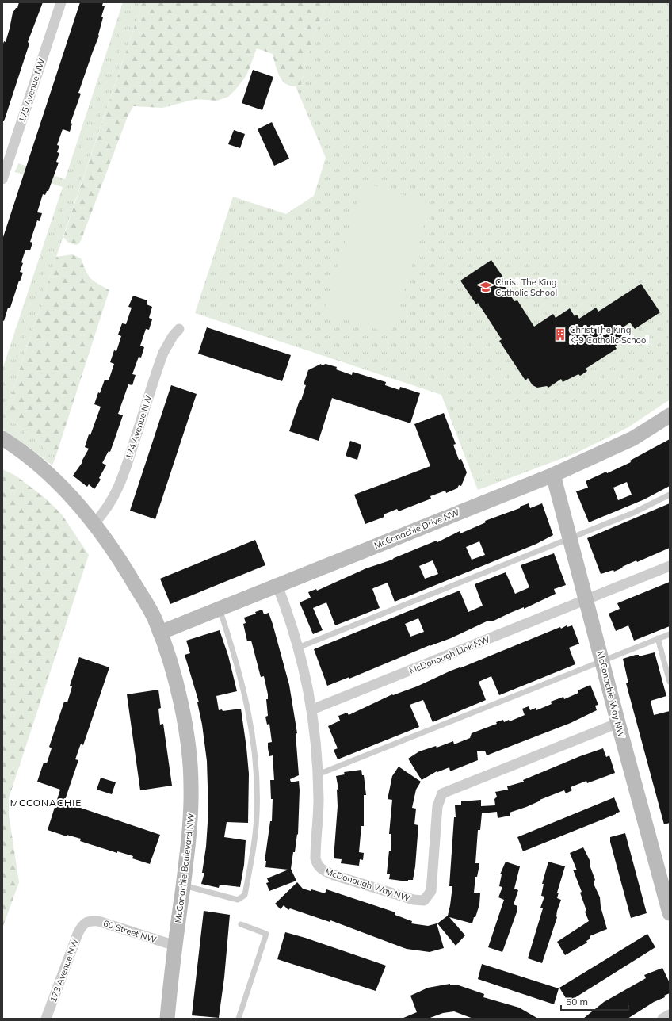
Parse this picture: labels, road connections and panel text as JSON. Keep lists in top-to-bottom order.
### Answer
{
  "streets": {
    "street": [
      "175 Avenue NW",
      "174 Avenue NW",
      "McConachie Drive NW",
      "McDonough Link NW",
      "McConachie Way NW",
      "McConachie Boulevard NW",
      "McDonough Way NW",
      "60 Street NW",
      "173 Avenue NW"
    ]
  },
  "crossings": [
    ["174 Avenue NW", "McConachie Boulevard NW"],
    ["McConachie Drive NW", "McConachie Way NW"],
    ["McConachie Drive NW", "McConachie Boulevard NW"],
    ["McConachie Drive NW", "McDonough Way NW"],
    ["McDonough Link NW", "McConachie Way NW"],
    ["McDonough Link NW", "McDonough Way NW"],
    ["McConachie Way NW", "McDonough Way NW"],
    ["McConachie Boulevard NW", "60 Street NW"],
    ["60 Street NW", "173 Avenue NW"]
  ],
  "districts": ["MCCONACHIE"],
  "places": {
    "school or university": ["Christ The King Catholic School"],
    "building": ["Christ The King K-9 Catholic School"]
  },
  "scale_bar": "50 m"
}
